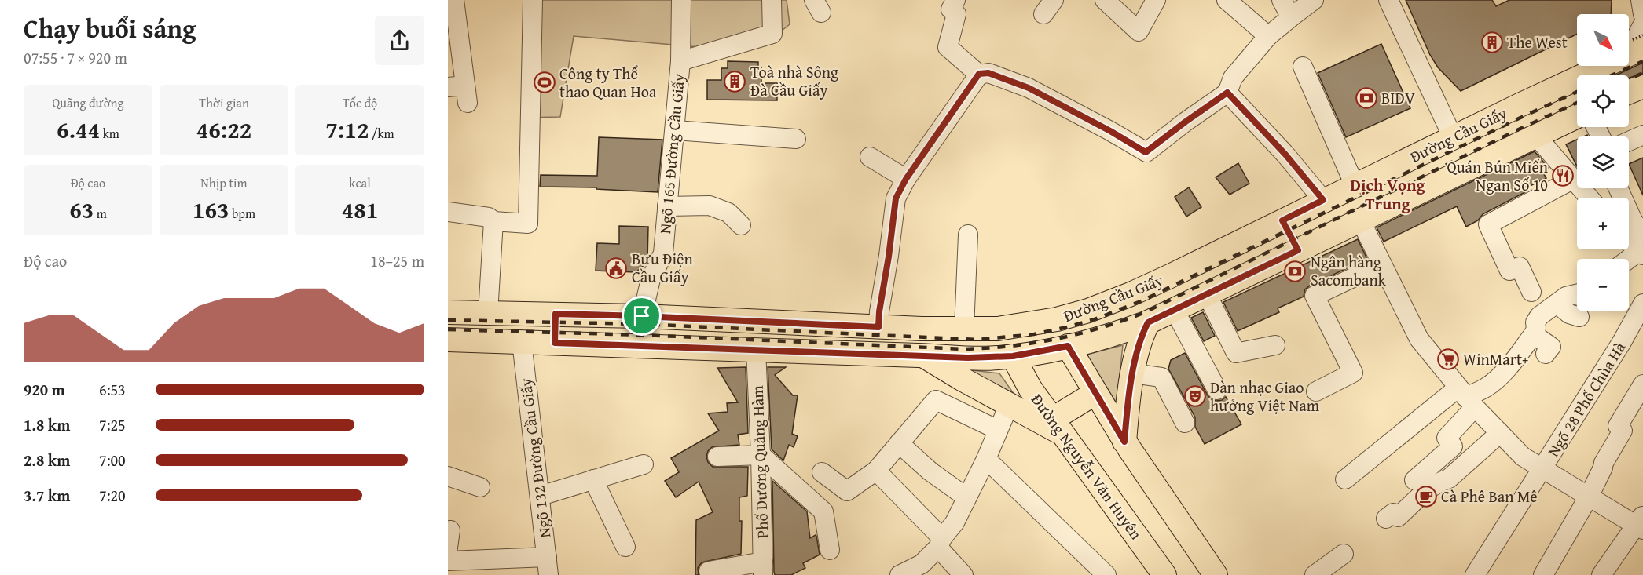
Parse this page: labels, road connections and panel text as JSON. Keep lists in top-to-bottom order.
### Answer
{
  "streets": {
    "main road": ["Đường Cầu Giấy", "Đường Nguyễn Văn Huyên"],
    "street": [
      "Ngõ 165 Đường Cầu Giấy",
      "Ngõ 28 Phố Chùa Hà",
      "Ngõ 132 Đường Cầu Giấy",
      "Phố Dương Quảng Hàm"
    ]
  },
  "crossings": [
    ["Đường Cầu Giấy", "Ngõ 165 Đường Cầu Giấy"],
    ["Đường Cầu Giấy", "Ngõ 132 Đường Cầu Giấy"],
    ["Đường Cầu Giấy", "Phố Dương Quảng Hàm"],
    ["Đường Cầu Giấy", "Đường Nguyễn Văn Huyên"]
  ],
  "districts": ["Dịch Vọng Trung"],
  "places": {
    "building": ["The West", "Toà nhà Sông Đà Cầu Giấy"],
    "sports": ["Công ty Thể thao Quan Hoa"],
    "bank": ["BIDV", "Ngân hàng Sacombank"],
    "restaurant": ["Quán Bún Miến Ngan Số 10"],
    "public building": ["Bưu Điện Cầu Giấy"],
    "supermarket": ["WinMart+"],
    "theatre": ["Dàn nhạc Giao hưởng Việt Nam"],
    "cafe": ["Cà Phê Ban Mê"]
  },
  "north": "bottom right",
  "page": {
    "heading": ["Chạy buổi sáng", "07:55 · 7 × 920 m"],
    "map_buttons": ["+", "−"],
    "stats": [
      ["Quãng đường", "6.44 km"],
      ["Thời gian", "46:22"],
      ["Tốc độ", "7:12 /km"],
      ["Độ cao", "63 m"],
      ["Nhịp tim", "163 bpm"],
      ["kcal", "481"]
    ],
    "chart": ["Độ cao", "18–25 m"],
    "list": [
      {
        "name": "920 m",
        "note": "6:53"
      },
      {
        "name": "1.8 km",
        "note": "7:25"
      },
      {
        "name": "2.8 km",
        "note": "7:00"
      },
      {
        "name": "3.7 km",
        "note": "7:20"
      }
    ]
  }
}
